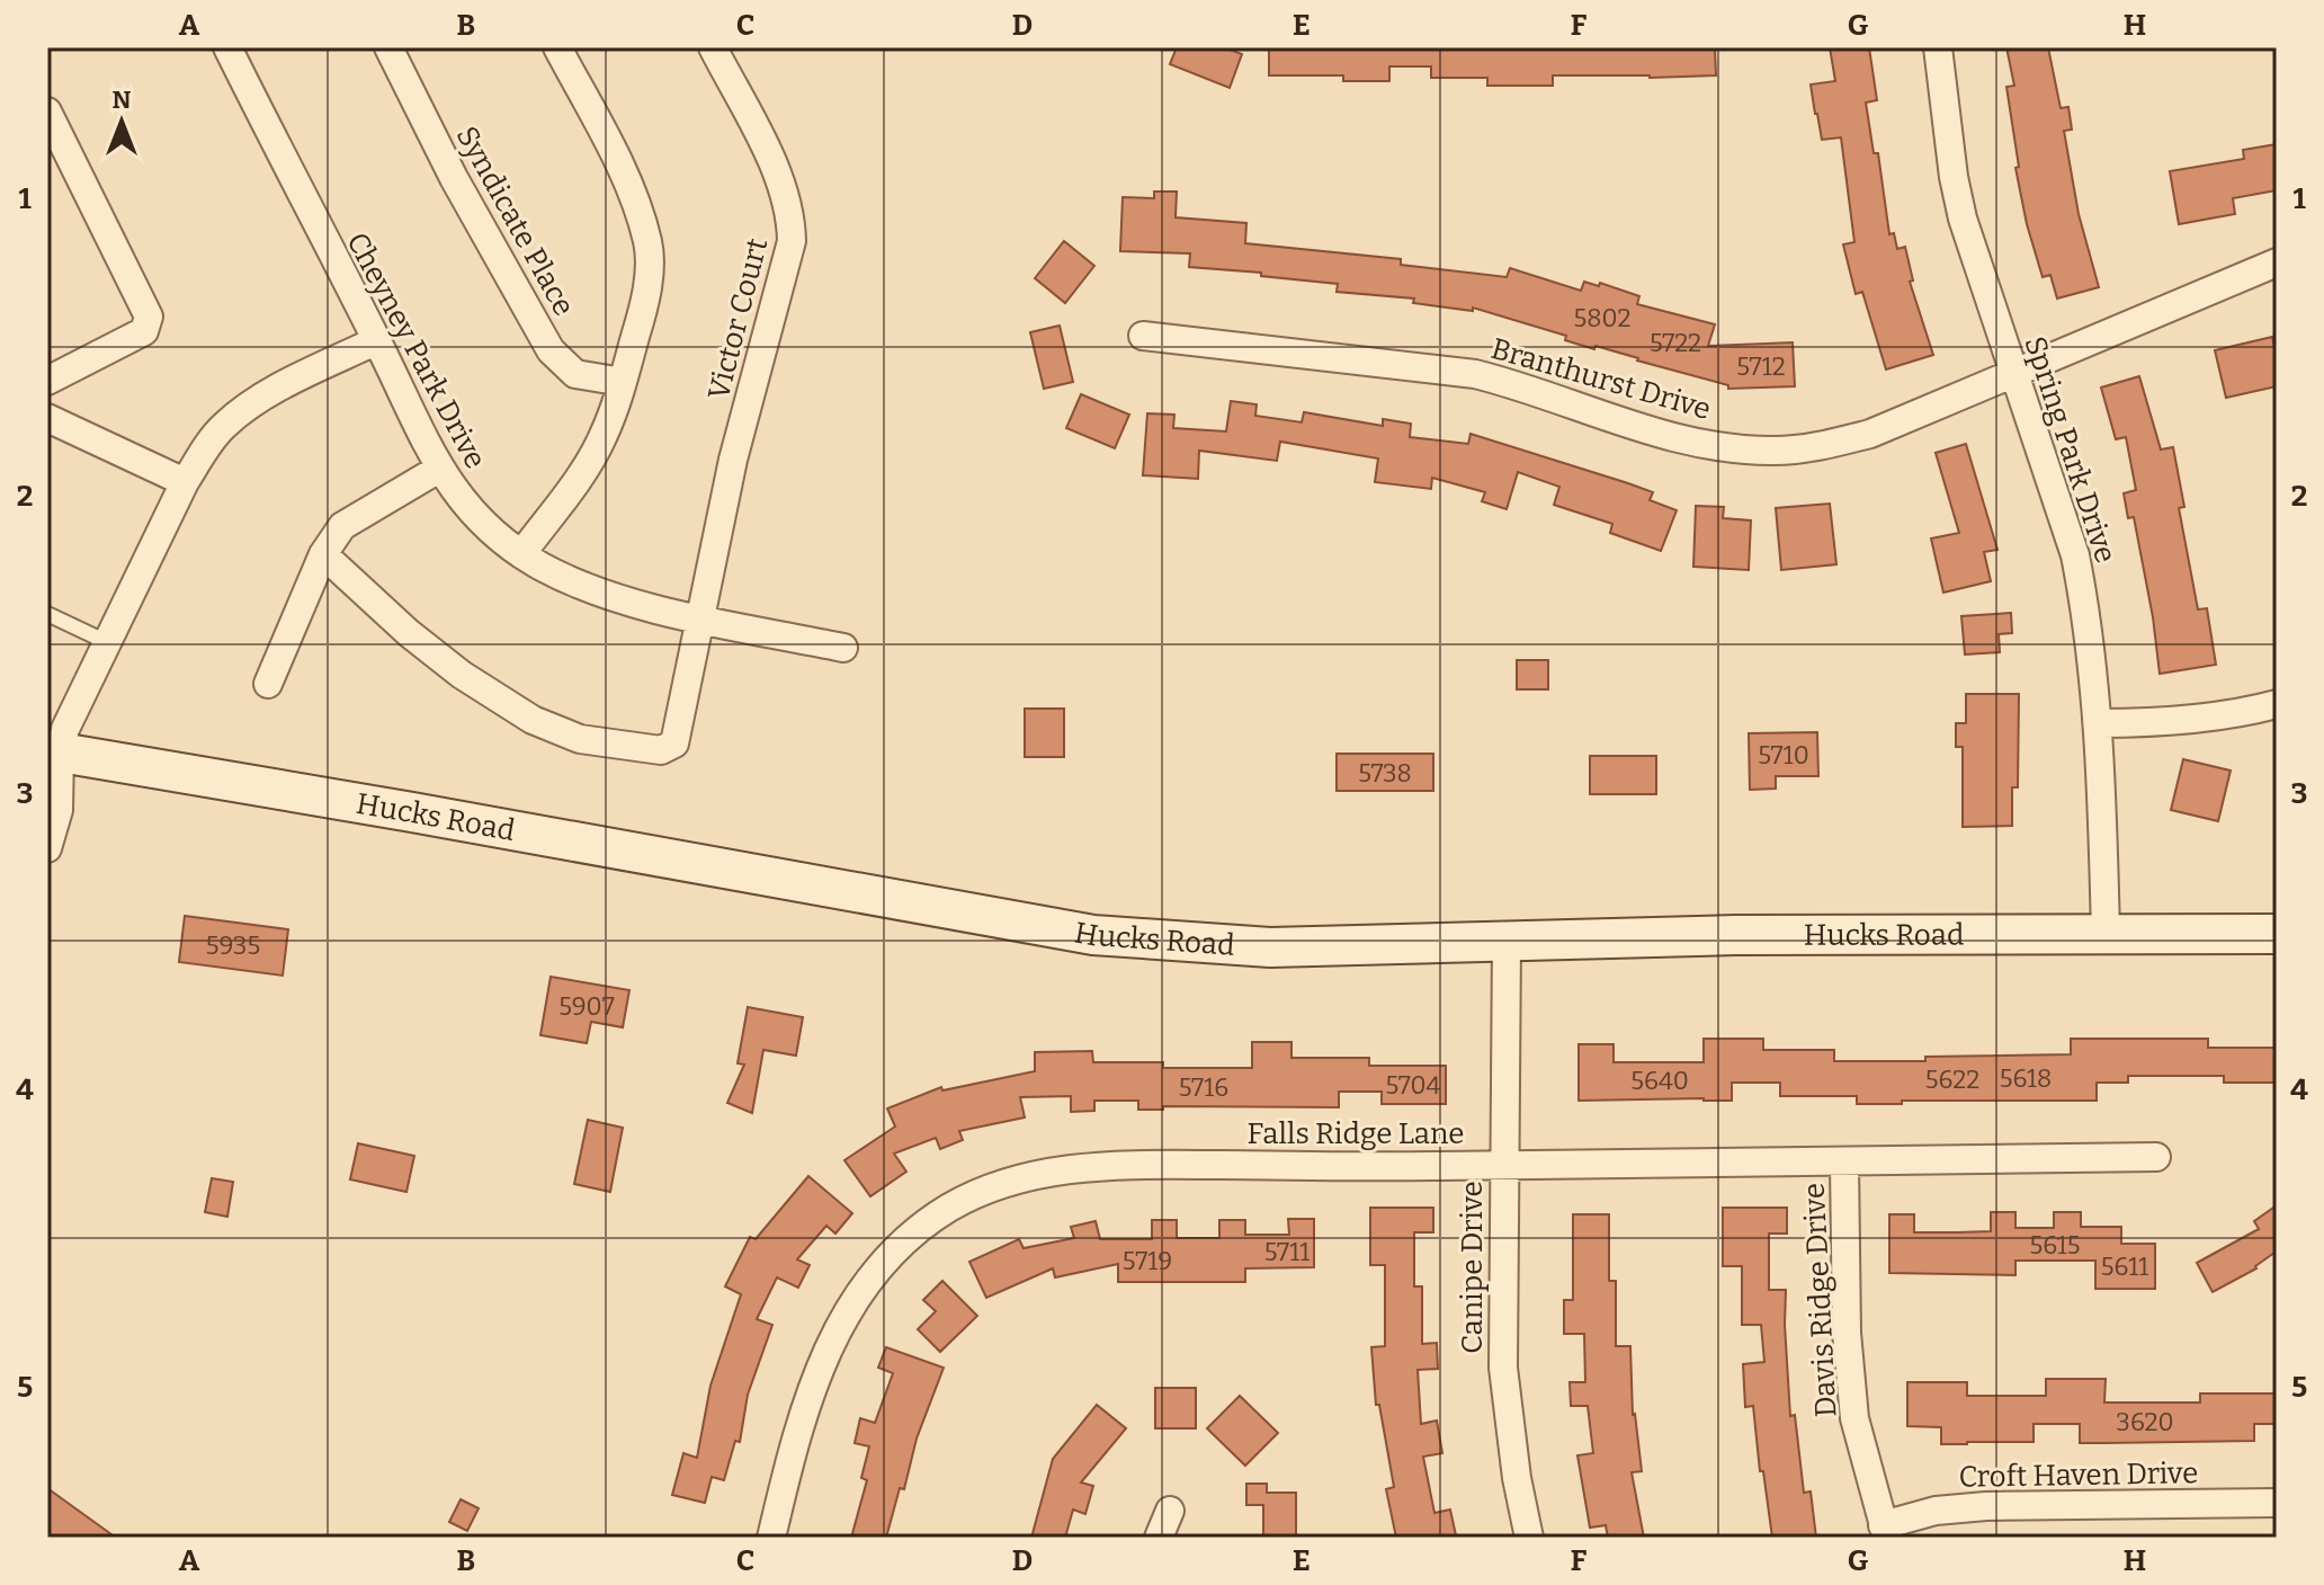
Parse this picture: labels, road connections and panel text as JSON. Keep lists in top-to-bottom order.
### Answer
{
  "streets": {
    "main road": ["Hucks Road"],
    "street": [
      "Syndicate Place",
      "Victor Court",
      "Cheyney Park Drive",
      "Branthurst Drive",
      "Spring Park Drive",
      "Falls Ridge Lane",
      "Canipe Drive",
      "Davis Ridge Drive",
      "Croft Haven Drive"
    ]
  },
  "crossings": [
    ["Victor Court", "Cheyney Park Drive"],
    ["Branthurst Drive", "Spring Park Drive"],
    ["Spring Park Drive", "Hucks Road"],
    ["Hucks Road", "Canipe Drive"],
    ["Falls Ridge Lane", "Canipe Drive"],
    ["Falls Ridge Lane", "Davis Ridge Drive"],
    ["Davis Ridge Drive", "Croft Haven Drive"]
  ],
  "house_numbers": [
    "5802",
    "5722",
    "5712",
    "5710",
    "5738",
    "5935",
    "5907",
    "5618",
    "5622",
    "5640",
    "5704",
    "5716",
    "5615",
    "5711",
    "5719",
    "5611",
    "3620"
  ],
  "north": "top",
  "grid": {
    "columns": [
      "A",
      "B",
      "C",
      "D",
      "E",
      "F",
      "G",
      "H"
    ],
    "rows": [
      "1",
      "2",
      "3",
      "4",
      "5"
    ]
  }
}
